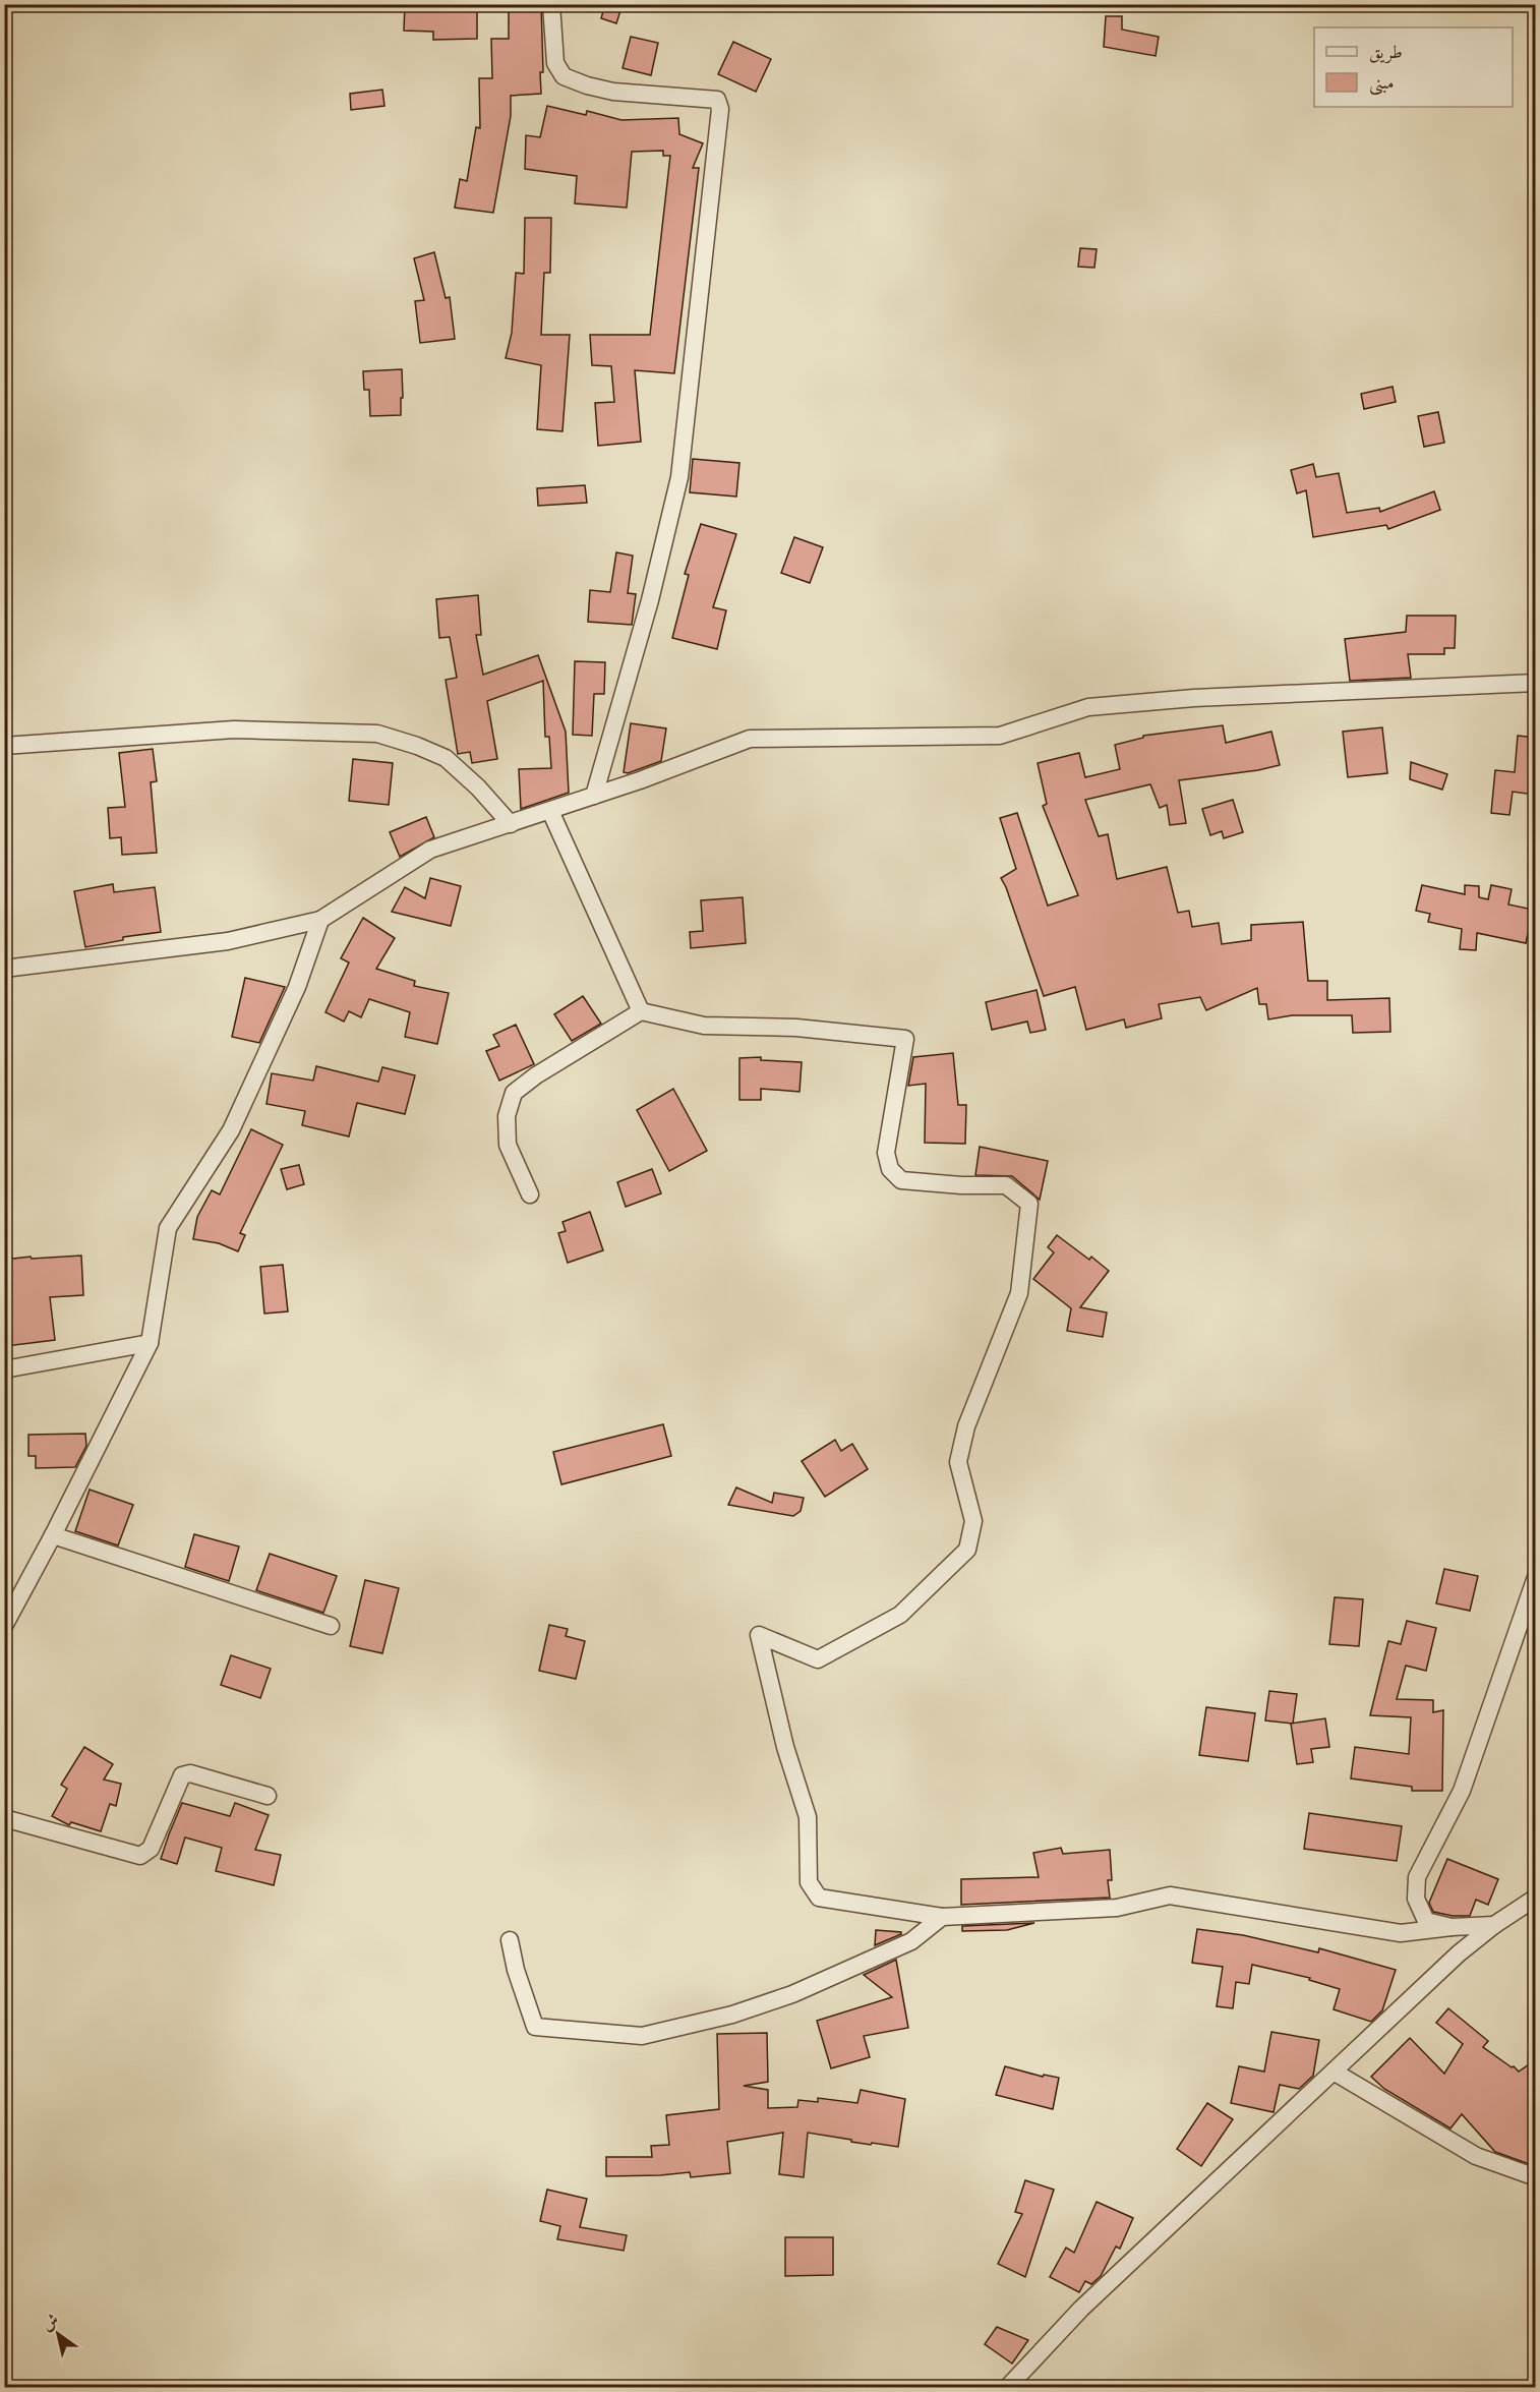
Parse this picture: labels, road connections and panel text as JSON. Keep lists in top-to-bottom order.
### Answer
{
  "legend": ["طريق", "مبنى"],
  "north": "top left"
}
